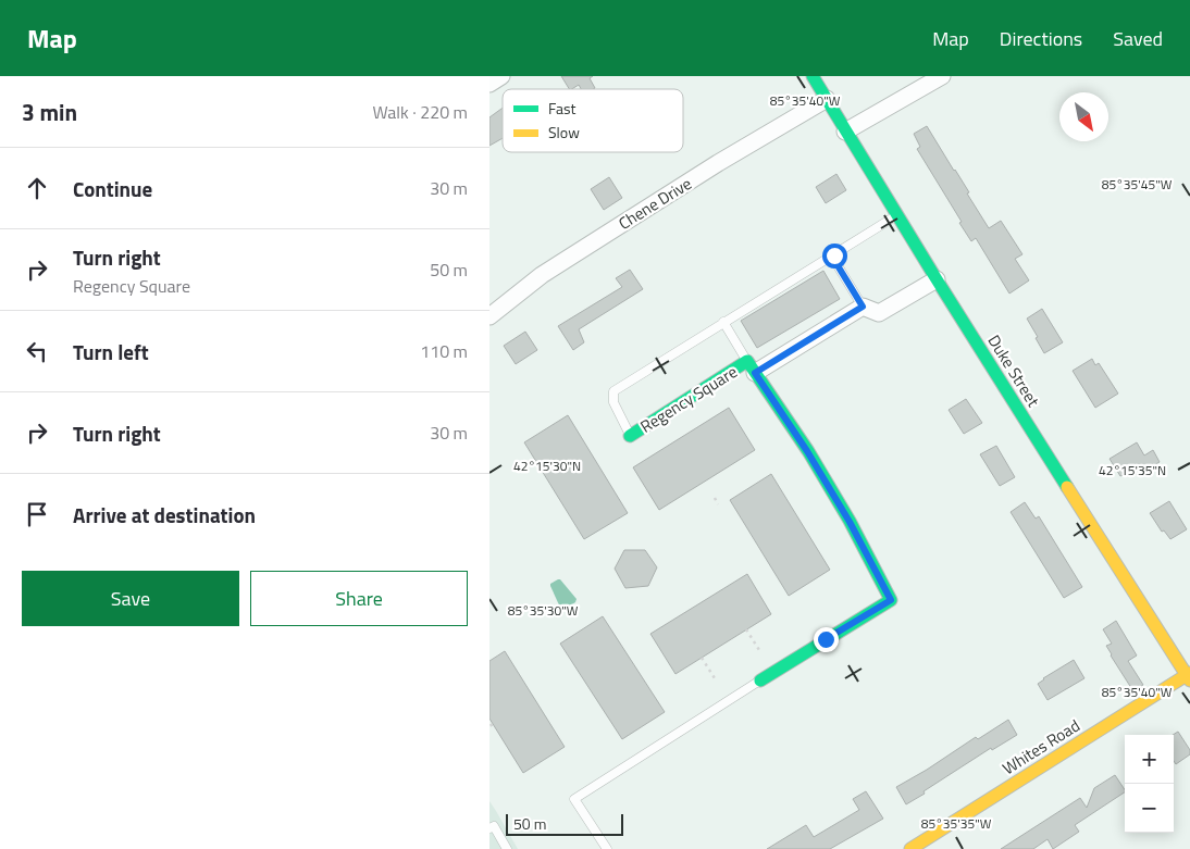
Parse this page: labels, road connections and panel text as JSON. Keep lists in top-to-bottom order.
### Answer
{
  "streets": {
    "street": [
      "Chene Drive",
      "Duke Street",
      "Regency Square",
      "Whites Road"
    ]
  },
  "crossings": [
    ["Chene Drive", "Duke Street"],
    ["Duke Street", "Whites Road"]
  ],
  "legend": ["Fast", "Slow"],
  "scale_bar": "50 m",
  "north": "bottom right",
  "page": {
    "header": "Map",
    "nav": ["Map", "Directions", "Saved"],
    "heading": ["3 min", "Walk · 220 m"],
    "list": [
      ["Continue", "30 m"],
      ["Turn right", "Regency Square", "50 m"],
      ["Turn left", "110 m"],
      ["Turn right", "30 m"],
      "Arrive at destination"
    ],
    "buttons": ["Save", "Share"],
    "map_buttons": ["+", "−"],
    "scale": "50 m"
  },
  "coordinates": [
    "85°35'40\"W",
    "85°35'45\"W",
    "42°15'30\"N",
    "42°15'35\"N",
    "85°35'30\"W",
    "85°35'35\"W"
  ]
}
